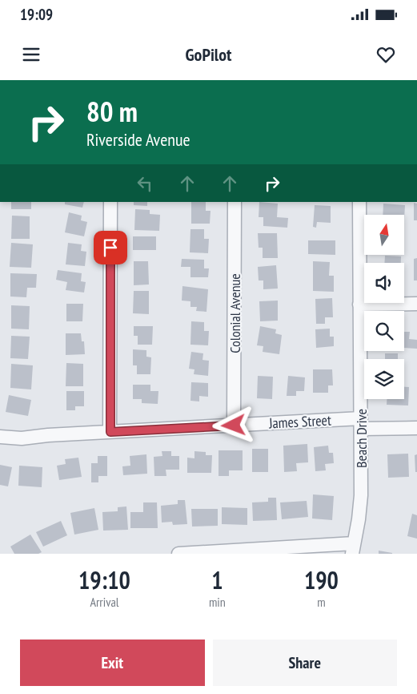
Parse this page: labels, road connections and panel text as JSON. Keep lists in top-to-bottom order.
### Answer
{
  "streets": {
    "street": ["Colonial Avenue", "James Street", "Beach Drive"]
  },
  "crossings": [
    ["Colonial Avenue", "James Street"],
    ["James Street", "Beach Drive"]
  ],
  "north": "top",
  "page": {
    "status": "19:09",
    "header": "GoPilot",
    "turn": ["80 m", "Riverside Avenue"],
    "eta": [
      "19:10",
      "Arrival",
      "1",
      "min",
      "190",
      "m"
    ],
    "buttons": ["Exit", "Share"]
  }
}
